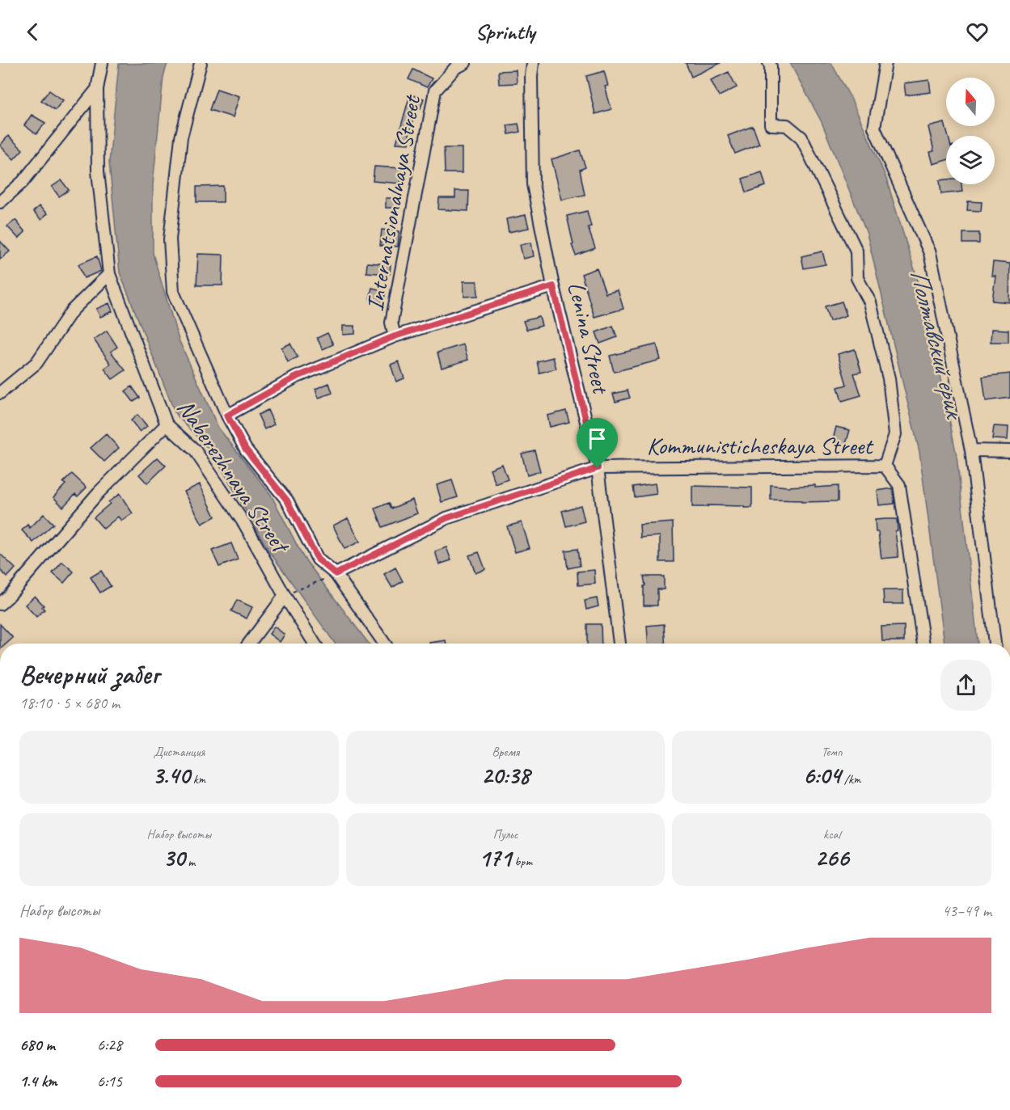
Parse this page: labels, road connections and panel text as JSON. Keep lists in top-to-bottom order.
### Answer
{
  "streets": {
    "street": [
      "Internatsionalnaya Street",
      "Lenina Street",
      "Kommunisticheskaya Street",
      "Naberezhnaya Street"
    ]
  },
  "crossings": [
    ["Internatsionalnaya Street", "Lenina Street"],
    ["Internatsionalnaya Street", "Naberezhnaya Street"],
    ["Lenina Street", "Kommunisticheskaya Street"],
    ["Kommunisticheskaya Street", "Naberezhnaya Street"]
  ],
  "water": ["Полтавский ерик"],
  "north": "top",
  "page": {
    "header": "Sprintly",
    "heading": ["Вечерний забег", "18:10 · 5 × 680 m"],
    "stats": [
      ["Дистанция", "3.40 km"],
      ["Время", "20:38"],
      ["Темп", "6:04 /km"],
      ["Набор высоты", "30 m"],
      ["Пульс", "171 bpm"],
      ["kcal", "266"]
    ],
    "chart": ["Набор высоты", "43–49 m"],
    "list": [
      {
        "name": "680 m",
        "note": "6:28"
      },
      {
        "name": "1.4 km",
        "note": "6:15"
      }
    ]
  }
}
